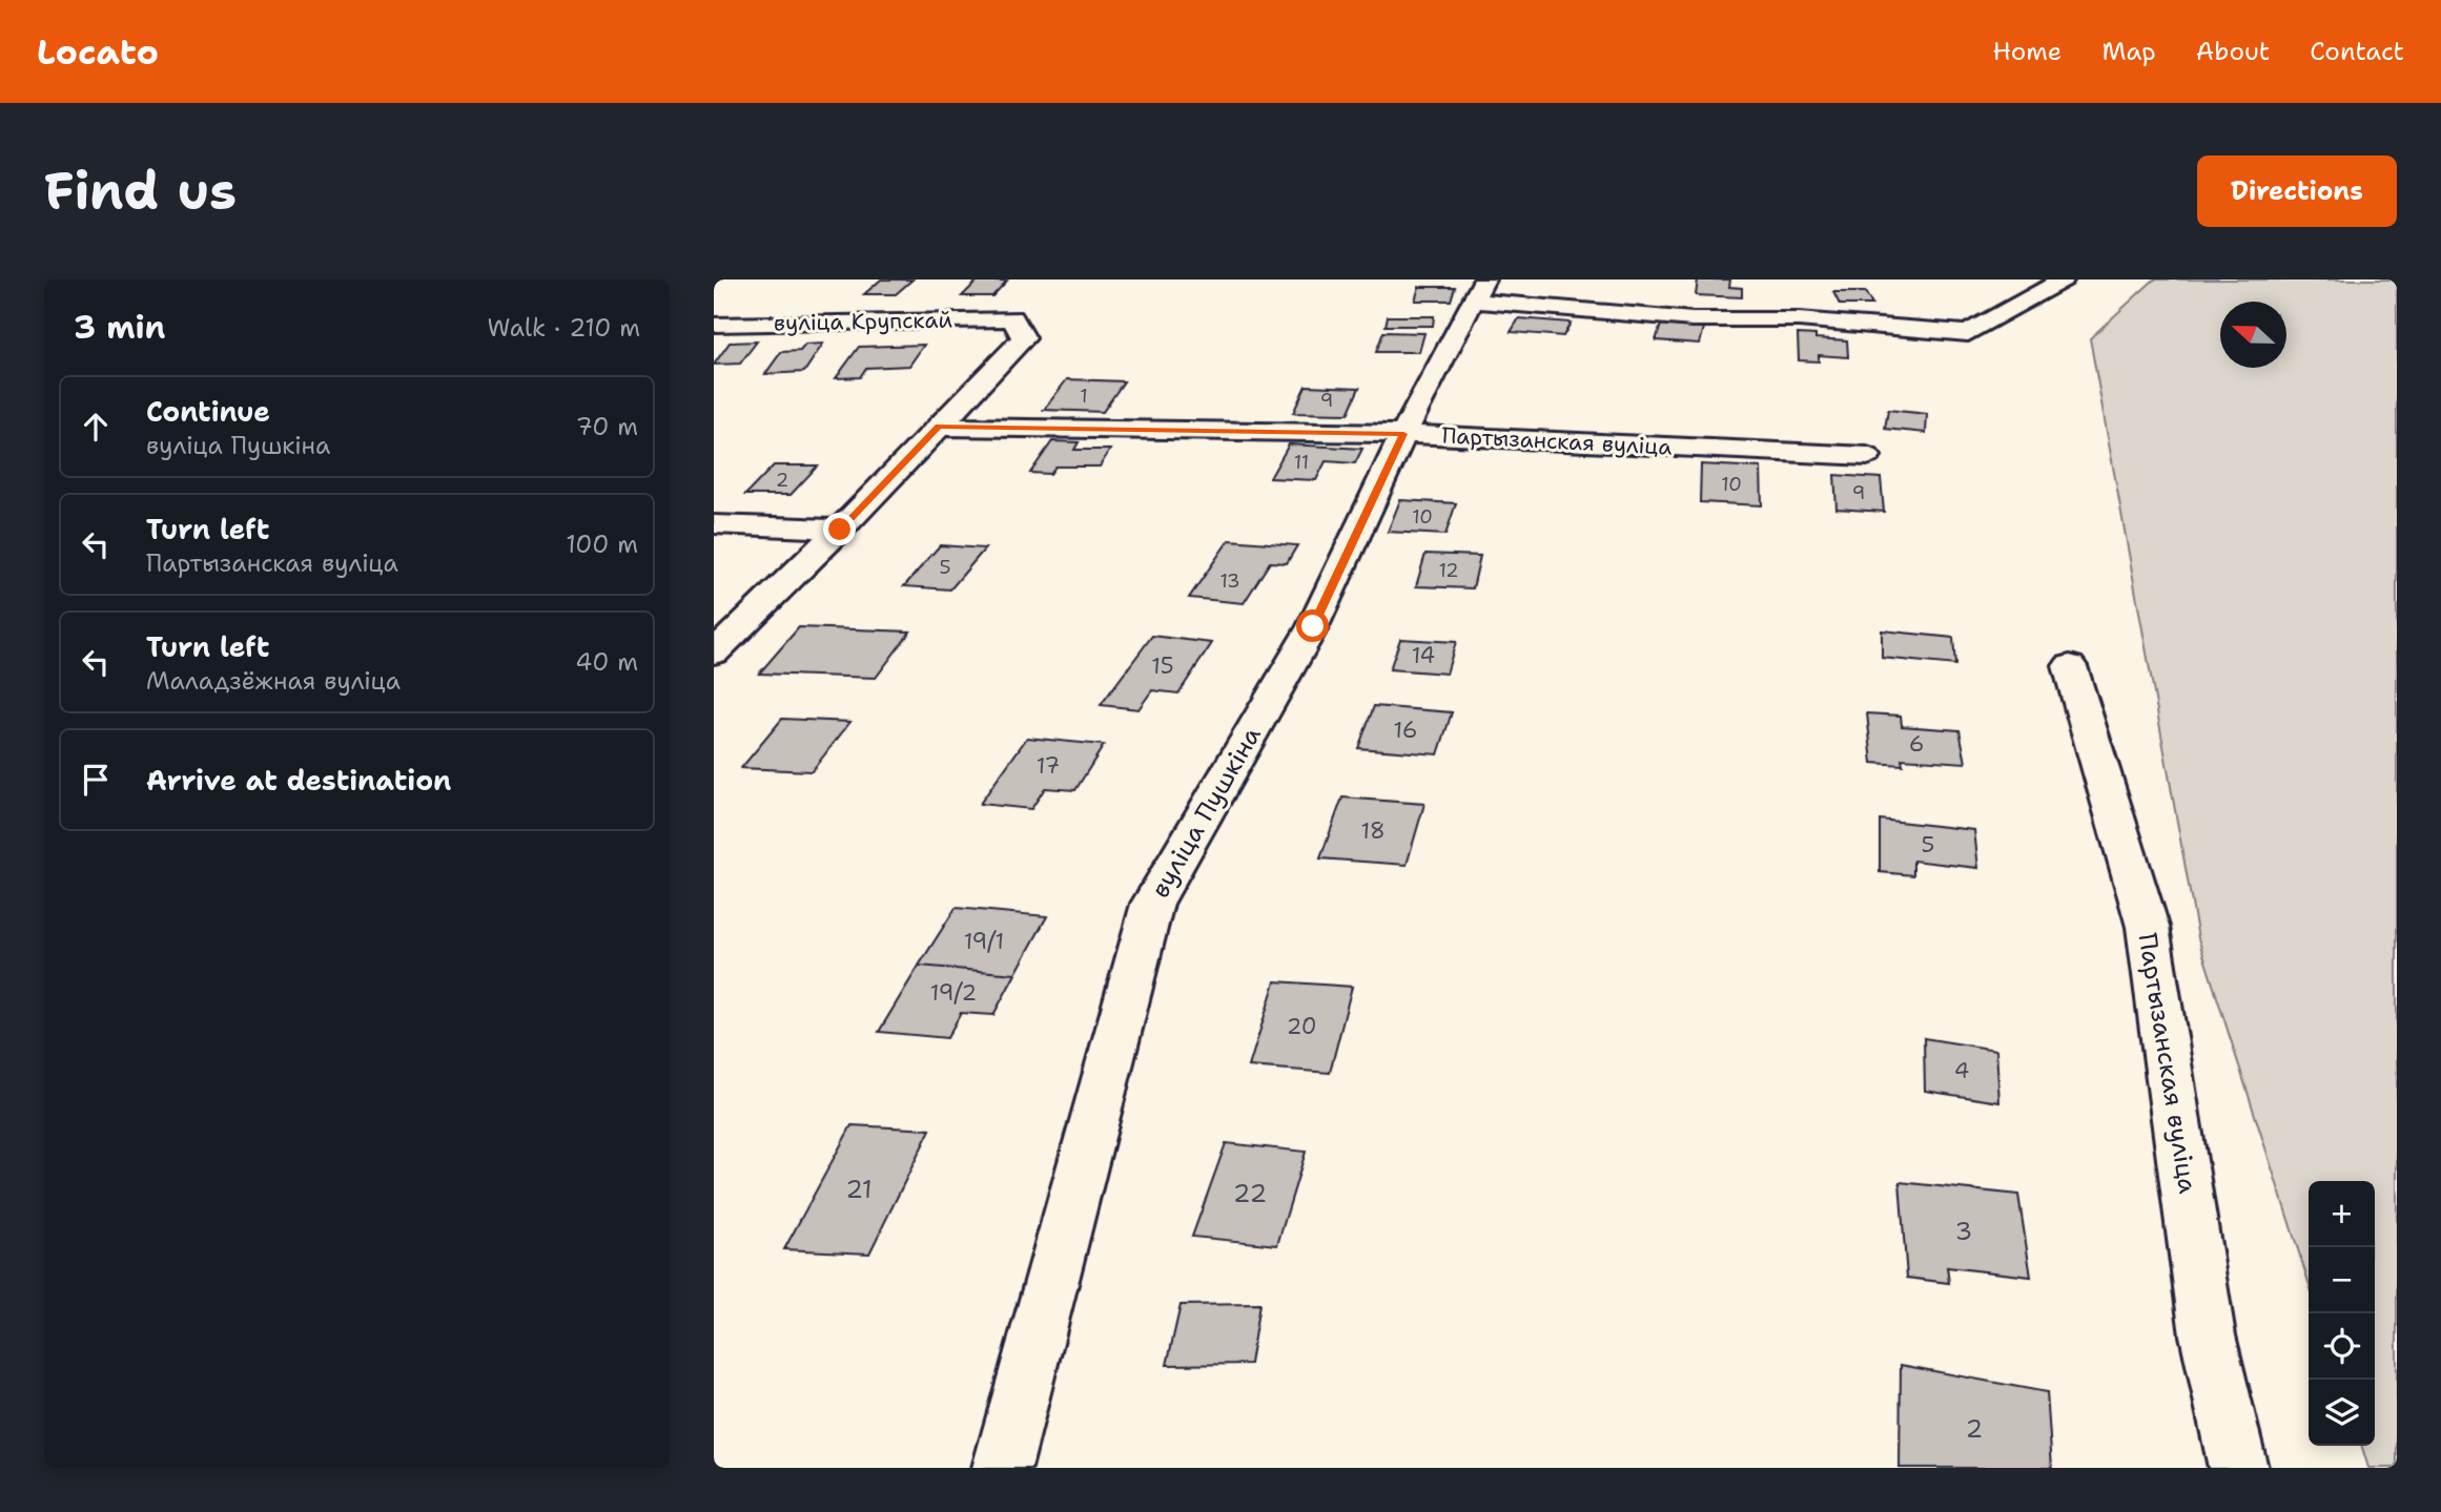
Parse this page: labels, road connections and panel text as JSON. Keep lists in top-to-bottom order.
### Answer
{
  "streets": {
    "street": ["вуліца Крупскай", "Партызанская вуліца", "вуліца Пушкіна"]
  },
  "crossings": [
    ["вуліца Крупскай", "Партызанская вуліца"],
    ["Партызанская вуліца", "вуліца Пушкіна"]
  ],
  "house_numbers": [
    "1",
    "9",
    "11",
    "2",
    "10",
    "9",
    "10",
    "5",
    "12",
    "13",
    "14",
    "15",
    "16",
    "6",
    "17",
    "18",
    "5",
    "19/1",
    "19/2",
    "20",
    "4",
    "21",
    "22",
    "3",
    "2"
  ],
  "north": "left",
  "page": {
    "header": "Locato",
    "nav": [
      "Home",
      "Map",
      "About",
      "Contact"
    ],
    "buttons": "Directions",
    "title": "Find us",
    "heading": ["3 min", "Walk · 210 m"],
    "list": [
      ["Continue", "вуліца Пушкіна", "70 m"],
      ["Turn left", "Партызанская вуліца", "100 m"],
      ["Turn left", "Маладзёжная вуліца", "40 m"],
      "Arrive at destination"
    ],
    "map_buttons": ["+", "−"]
  }
}
